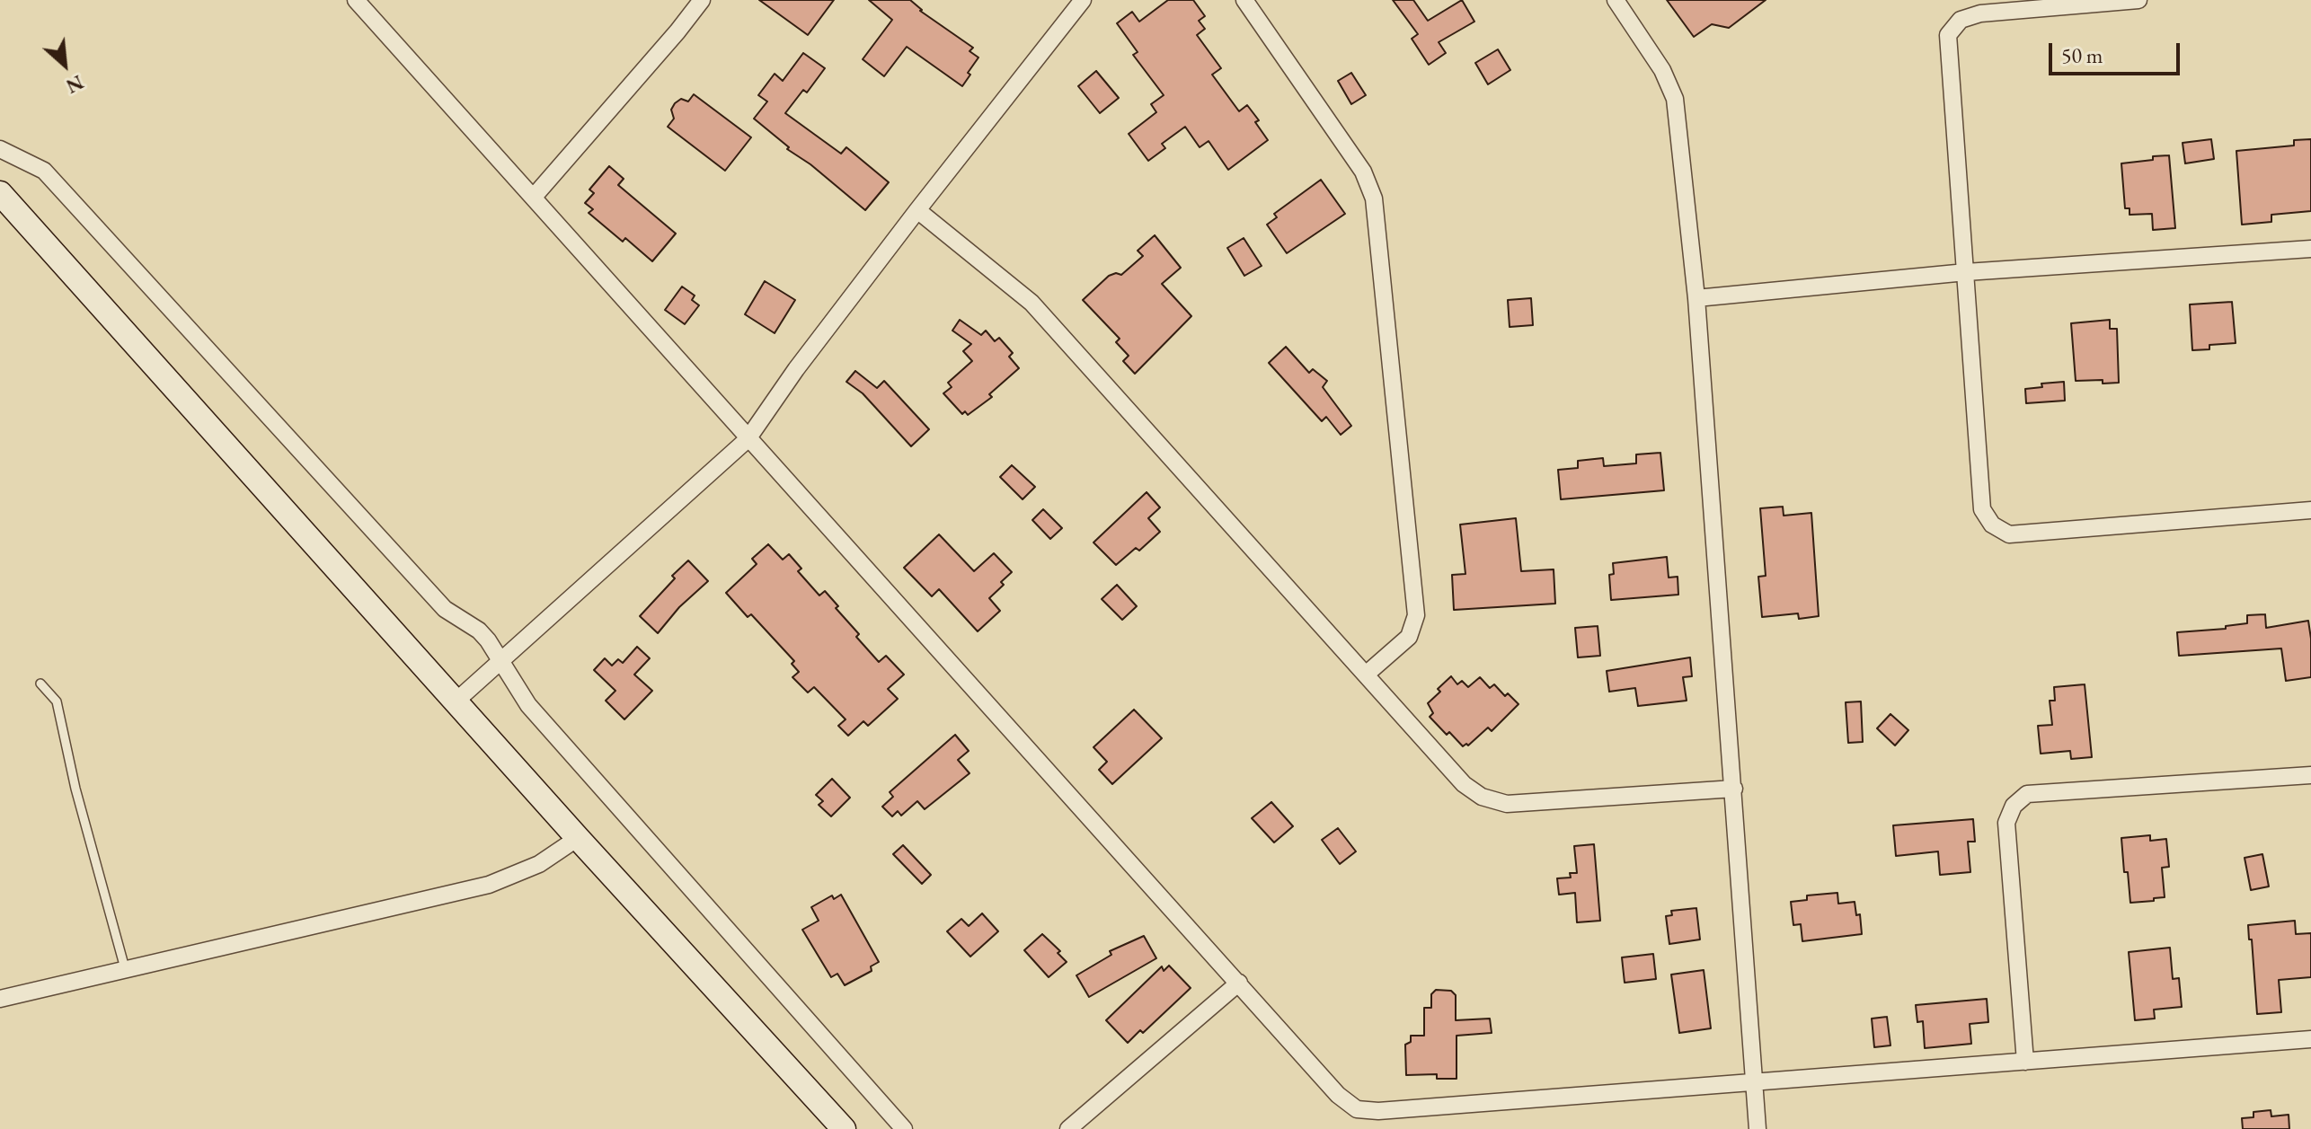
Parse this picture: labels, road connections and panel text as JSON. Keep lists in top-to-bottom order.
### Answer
{
  "scale_bar": "50 m",
  "north": "bottom right"
}
